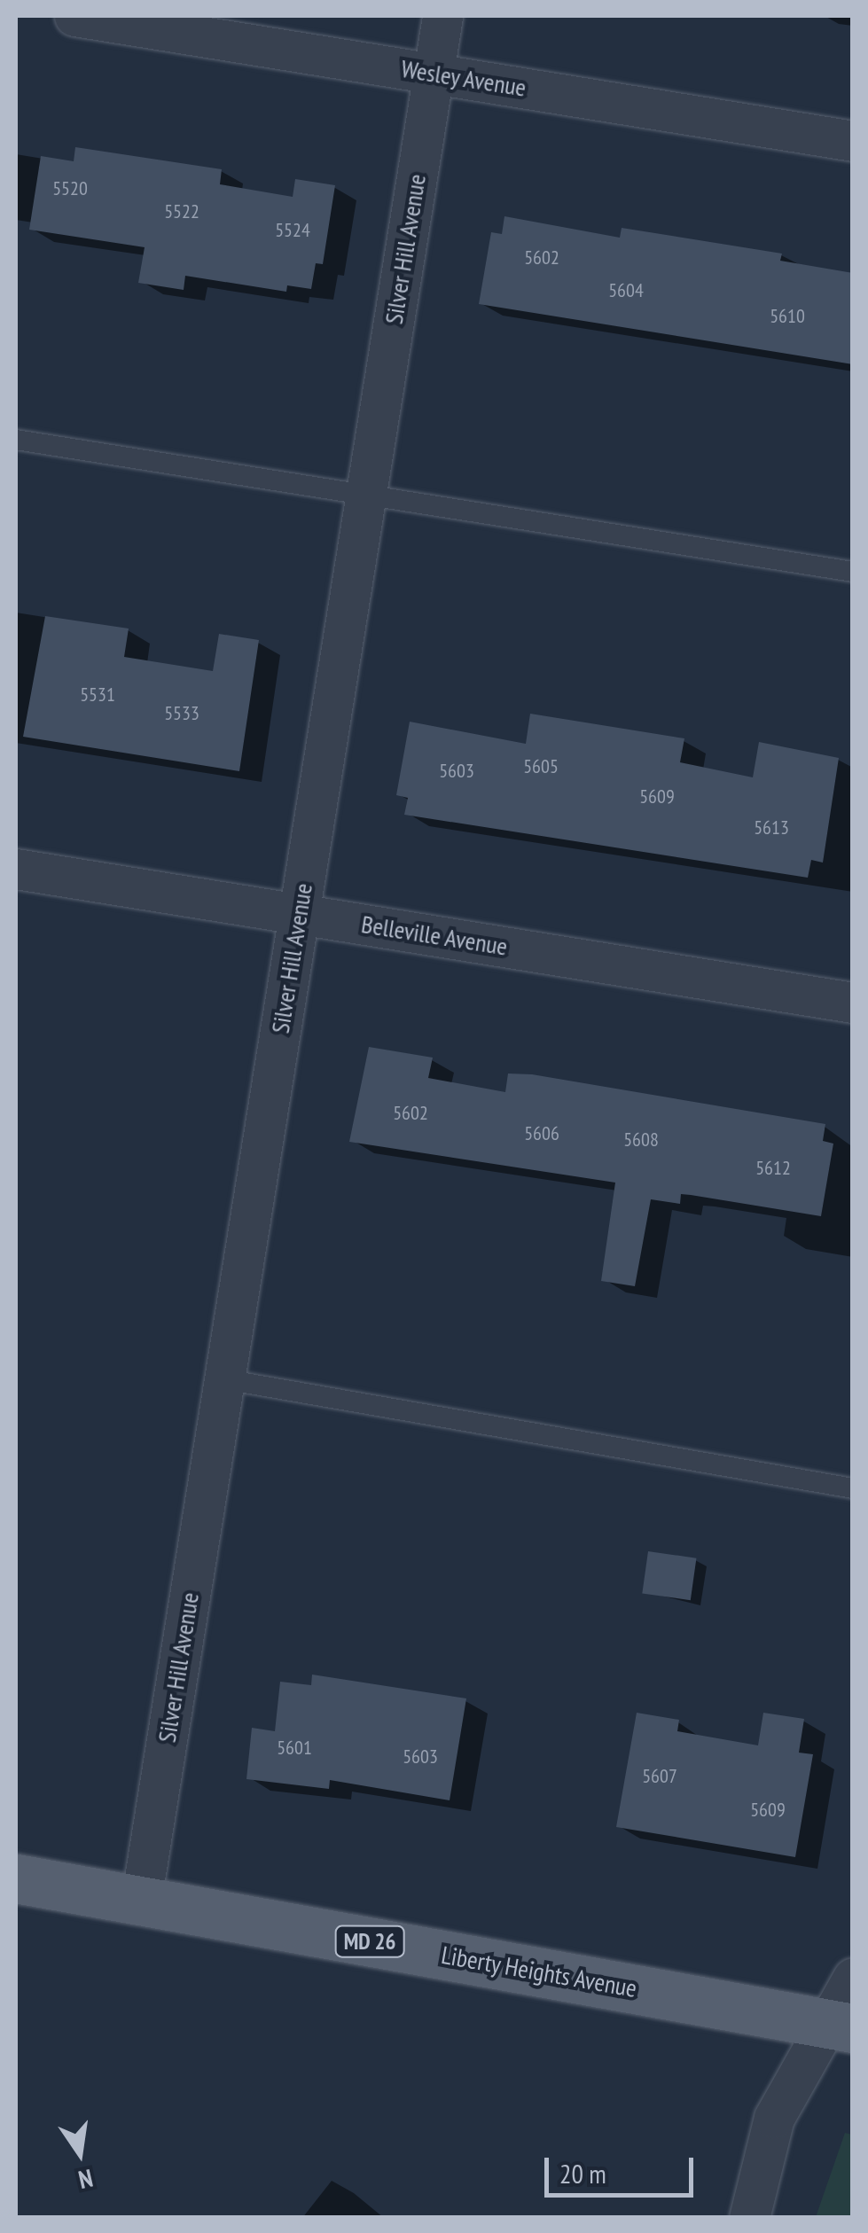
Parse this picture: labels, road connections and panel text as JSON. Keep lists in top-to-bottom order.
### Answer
{
  "streets": {
    "main road": ["MD 26", "Liberty Heights Avenue"],
    "street": ["Wesley Avenue", "Silver Hill Avenue", "Belleville Avenue"]
  },
  "crossings": [
    ["Wesley Avenue", "Silver Hill Avenue"],
    ["Silver Hill Avenue", "Belleville Avenue"],
    ["Silver Hill Avenue", "Liberty Heights Avenue"]
  ],
  "house_numbers": [
    "5520",
    "5522",
    "5524",
    "5602",
    "5604",
    "5610",
    "5531",
    "5533",
    "5605",
    "5603",
    "5609",
    "5613",
    "5602",
    "5606",
    "5608",
    "5612",
    "5601",
    "5603",
    "5607",
    "5609"
  ],
  "scale_bar": "20 m",
  "north": "bottom"
}
